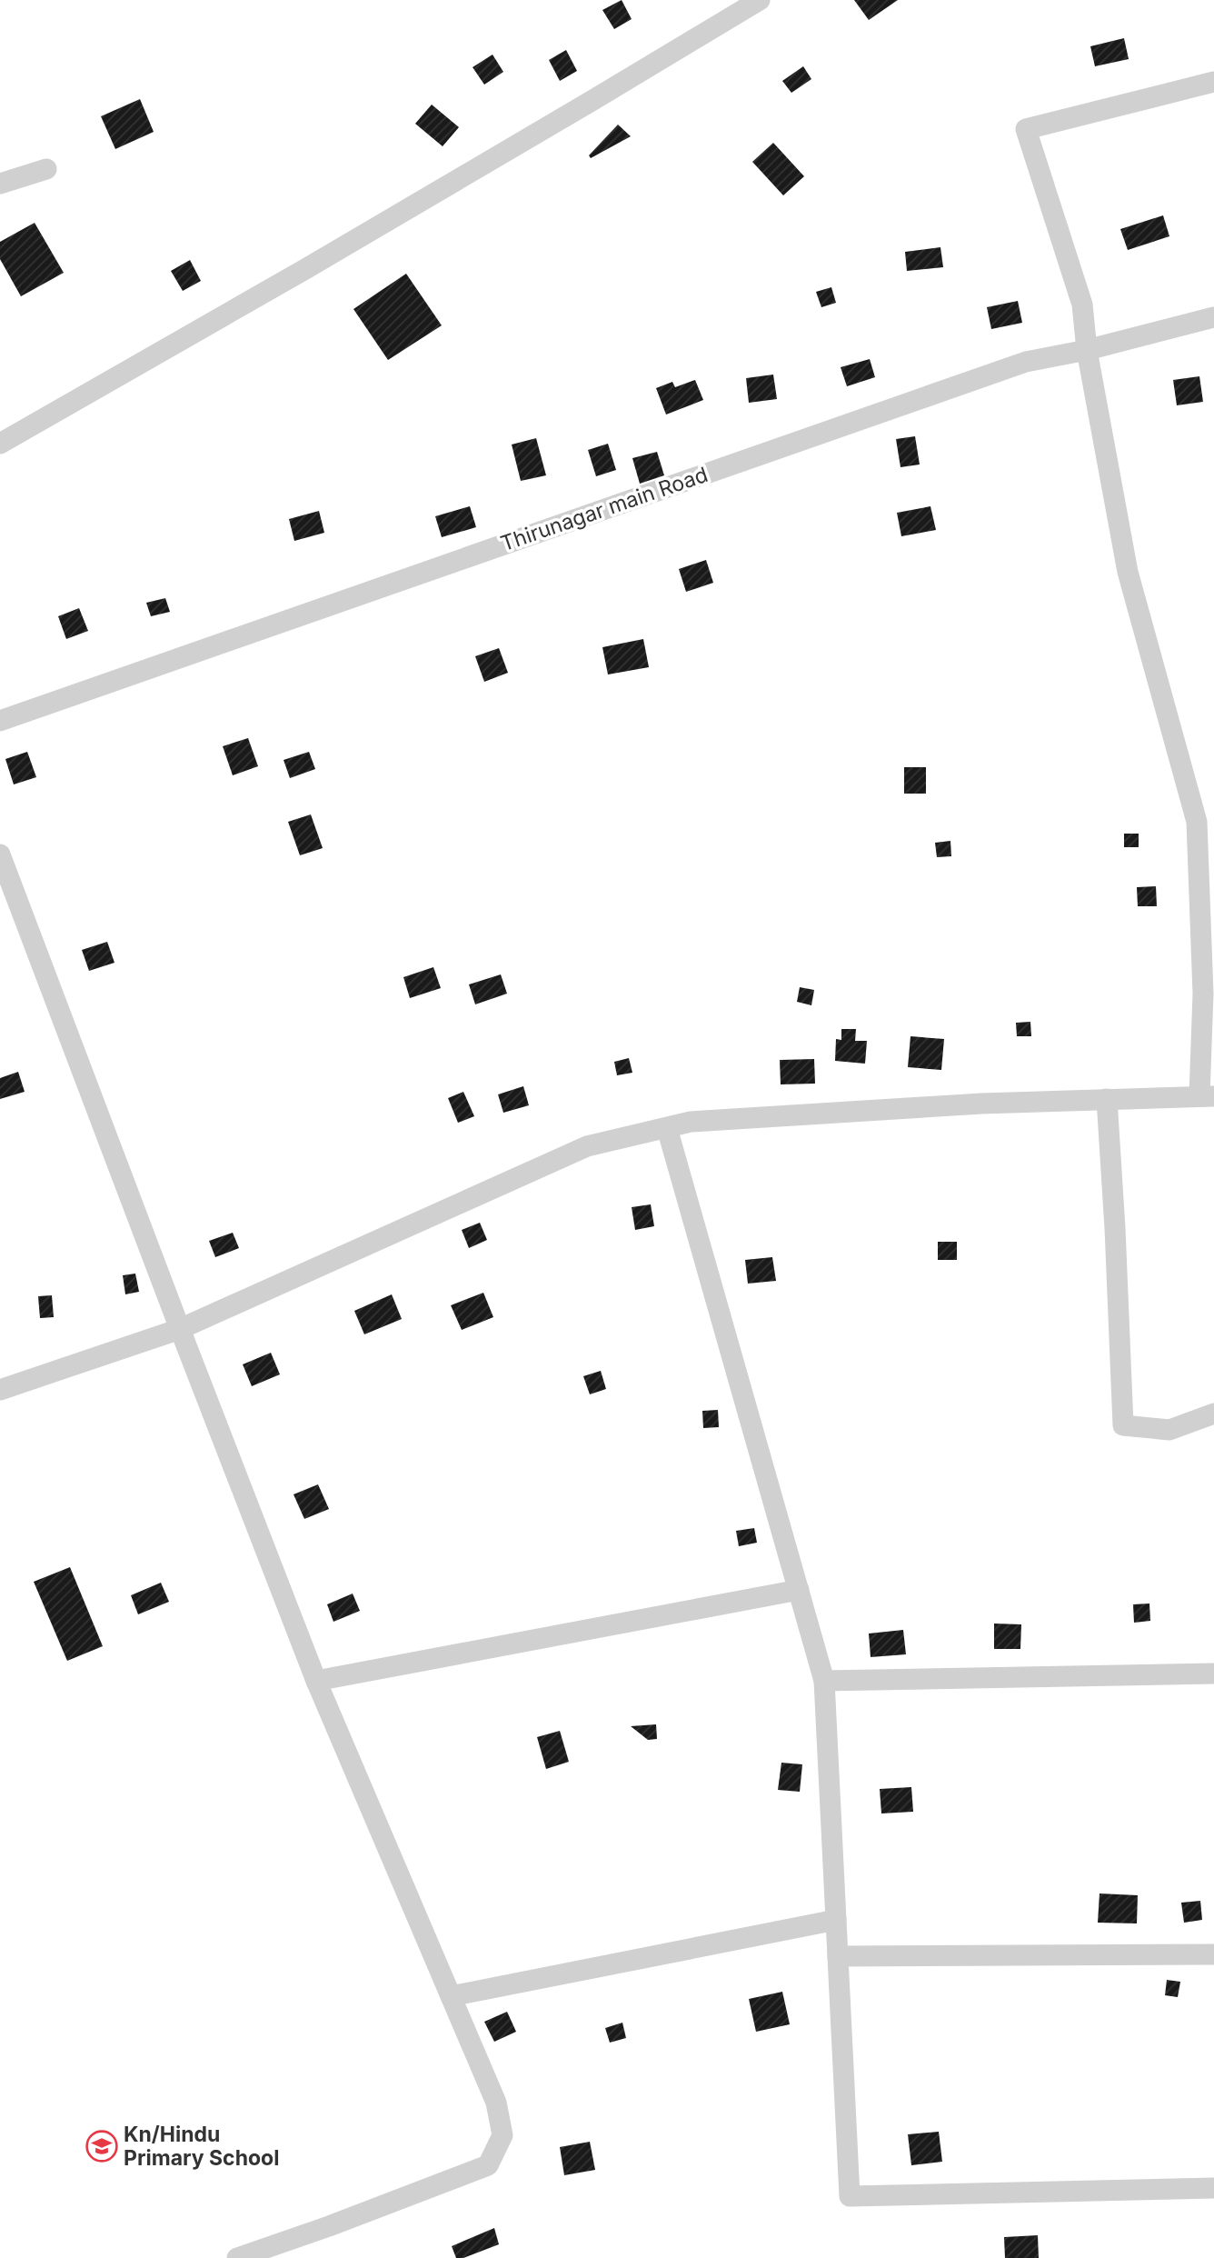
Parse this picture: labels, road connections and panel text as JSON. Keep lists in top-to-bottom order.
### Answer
{
  "streets": {
    "street": ["Thirunagar main Road"]
  },
  "places": {
    "school or university": ["Kn/Hindu Primary School"]
  }
}
